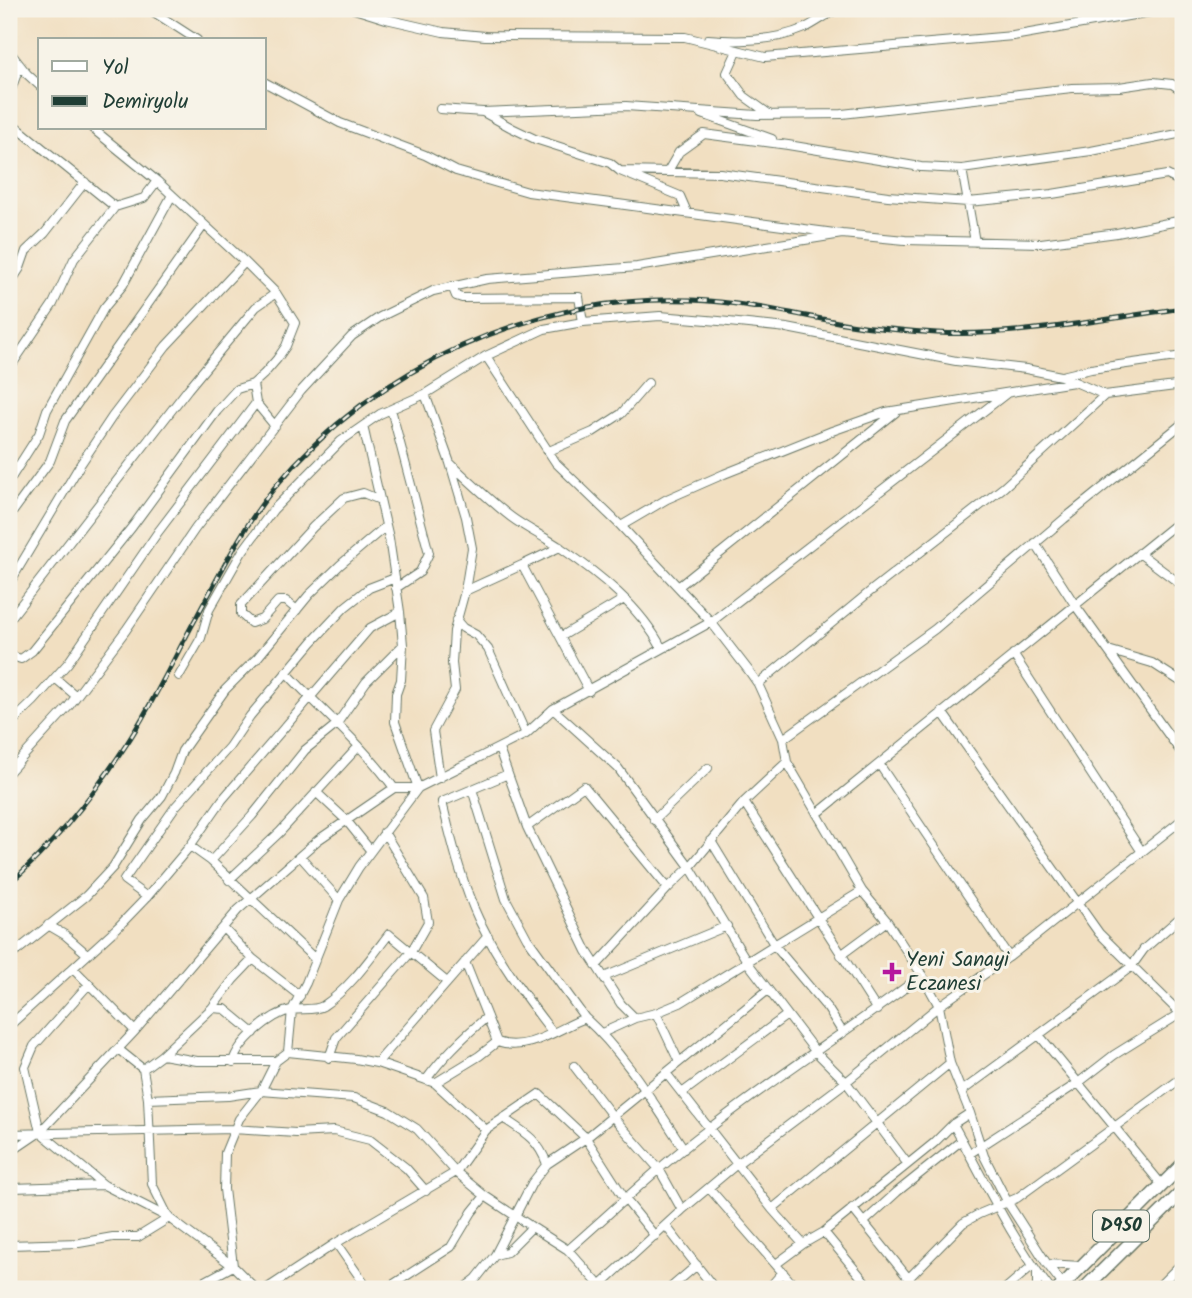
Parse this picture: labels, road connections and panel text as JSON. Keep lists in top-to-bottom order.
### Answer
{
  "streets": {
    "highway": ["D950"]
  },
  "places": {
    "health": ["Yeni Sanayi Eczanesi"]
  },
  "legend": ["Yol", "Demiryolu"]
}
